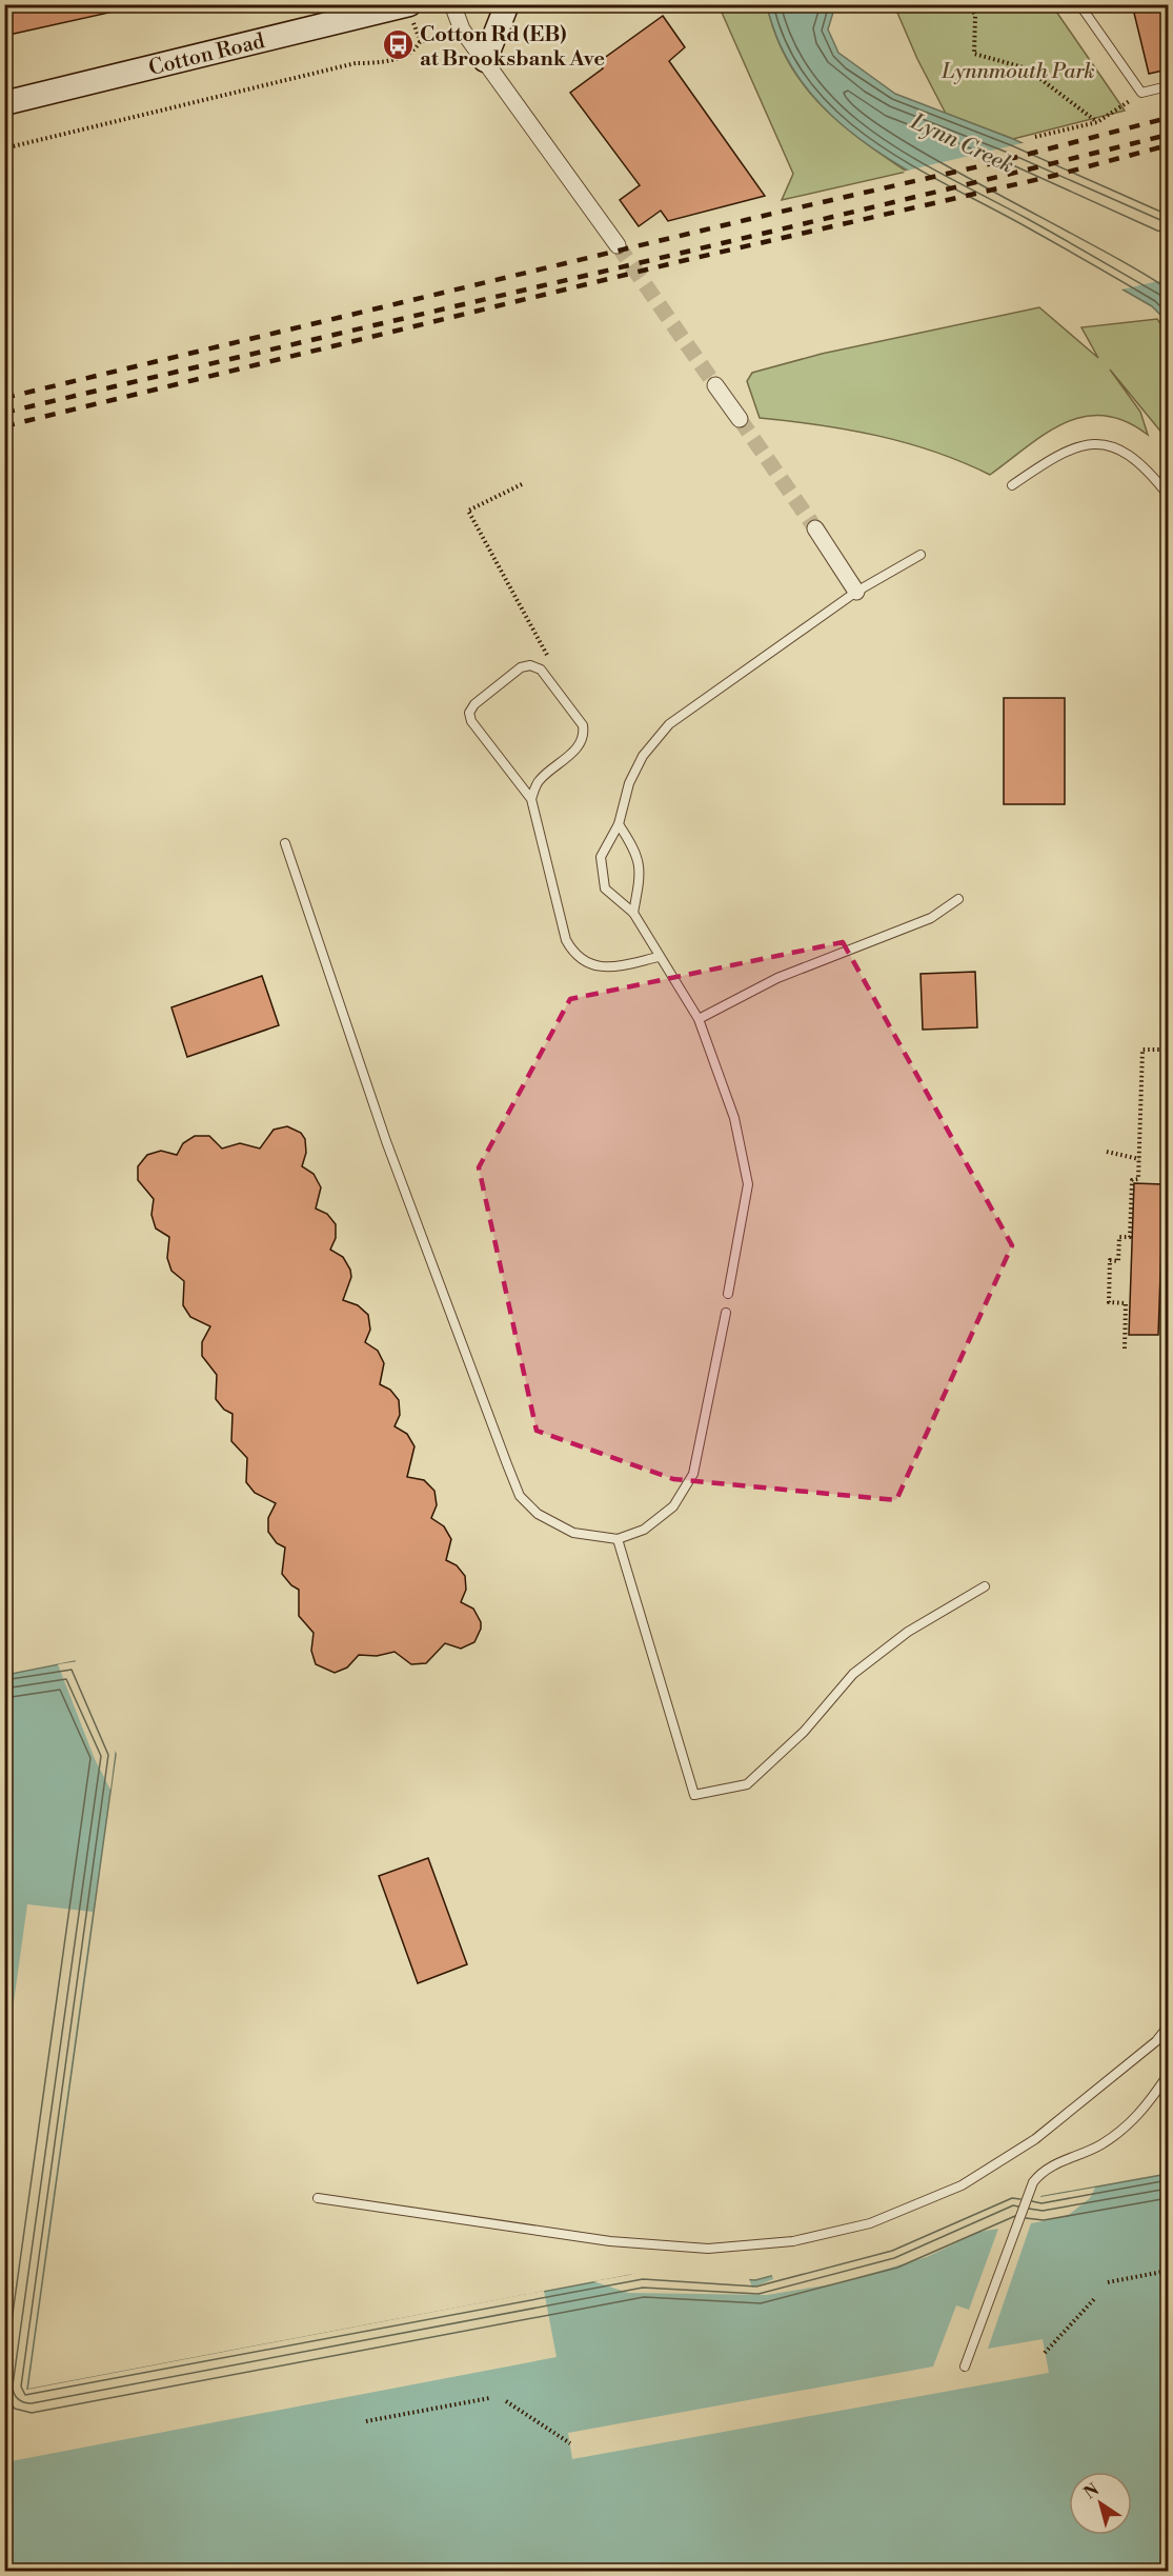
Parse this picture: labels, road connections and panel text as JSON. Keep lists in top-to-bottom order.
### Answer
{
  "streets": {
    "main road": ["Cotton Road"]
  },
  "water": ["Lynn Creek"],
  "parks": ["Lynnmouth Park"],
  "places": {
    "bus stop": ["Cotton Rd (EB) at Brooksbank Ave"]
  },
  "north": "top left"
}
